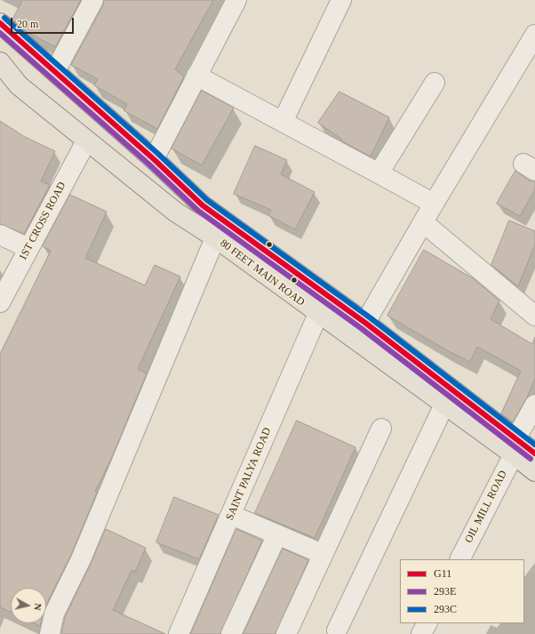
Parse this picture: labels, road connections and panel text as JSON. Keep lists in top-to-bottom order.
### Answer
{
  "streets": {
    "main road": ["80 FEET MAIN ROAD"],
    "street": ["1ST CROSS ROAD", "SAINT PALYA ROAD", "OIL MILL ROAD"]
  },
  "crossings": [
    ["1ST CROSS ROAD", "80 FEET MAIN ROAD"],
    ["80 FEET MAIN ROAD", "SAINT PALYA ROAD"],
    ["80 FEET MAIN ROAD", "OIL MILL ROAD"]
  ],
  "lines": ["transit line 293C", "transit line G11", "transit line 293E"],
  "legend": ["G11", "293E", "293C"],
  "scale_bar": "20 m",
  "north": "right"
}
